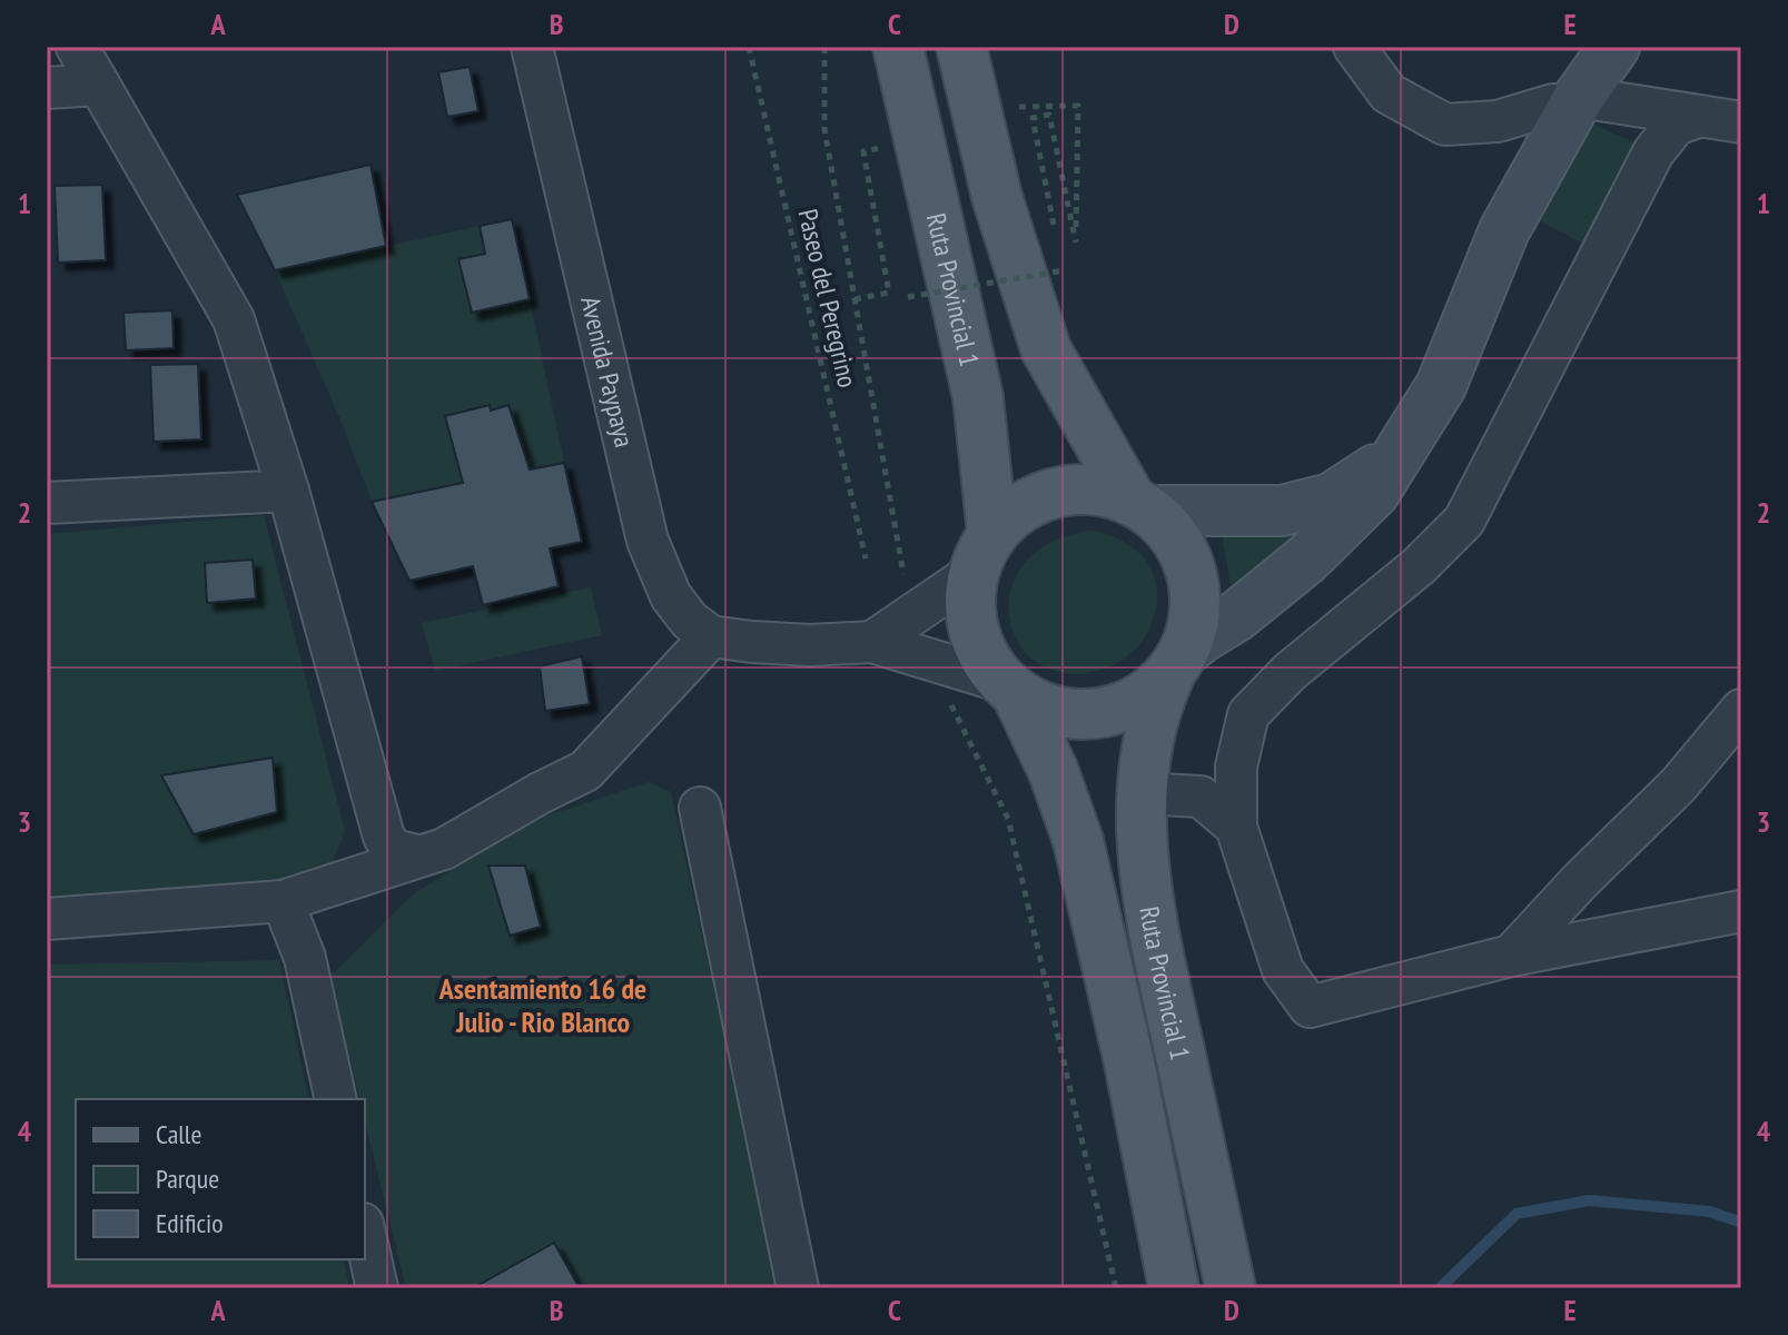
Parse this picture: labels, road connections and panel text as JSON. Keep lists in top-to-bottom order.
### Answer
{
  "streets": {
    "main road": ["Ruta Provincial 1"],
    "street": ["Avenida Paypaya"],
    "path": ["Paseo del Peregrino"]
  },
  "districts": ["Asentamiento 16 de Julio - Rio Blanco"],
  "legend": ["Calle", "Parque", "Edificio"],
  "grid": {
    "columns": [
      "A",
      "B",
      "C",
      "D",
      "E"
    ],
    "rows": [
      "1",
      "2",
      "3",
      "4"
    ]
  }
}
